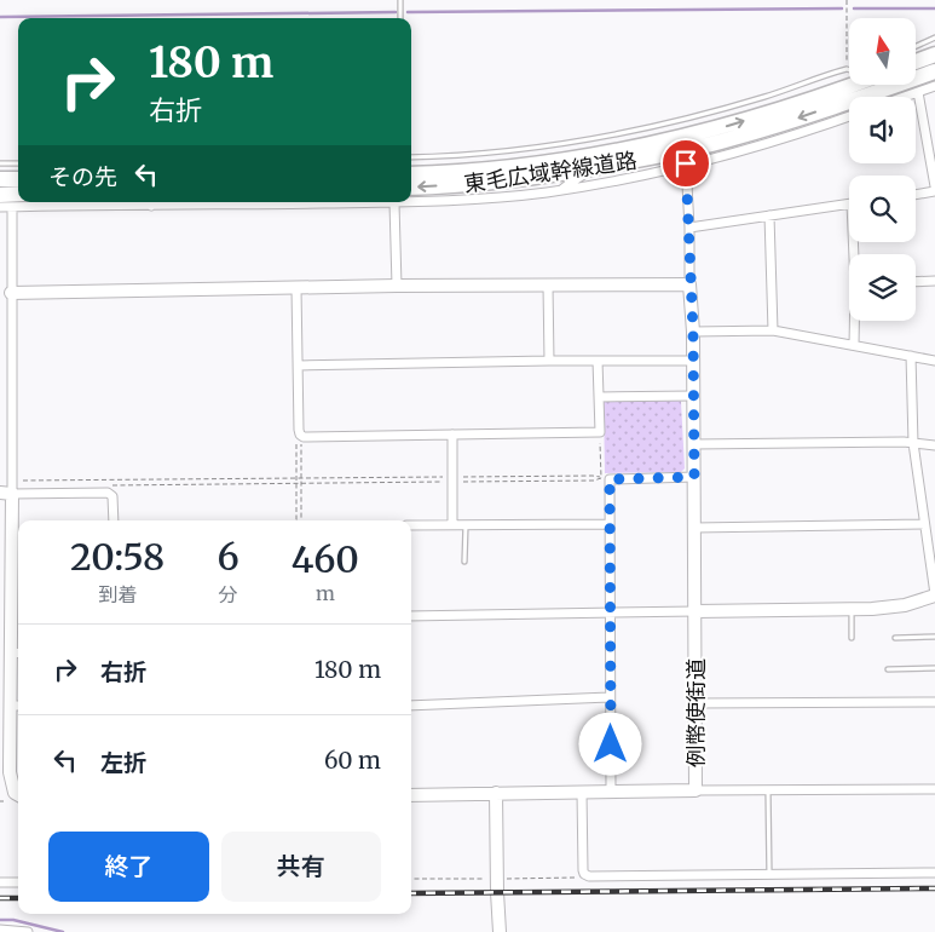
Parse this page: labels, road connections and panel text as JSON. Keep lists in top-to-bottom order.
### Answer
{
  "streets": {
    "highway": ["東毛広域幹線道路"],
    "street": ["例幣使街道"]
  },
  "north": "top",
  "page": {
    "turn": ["180 m", "右折"],
    "then": "その先",
    "eta": [
      "20:58",
      "到着",
      "6",
      "分",
      "460",
      "m"
    ],
    "list": [
      {
        "name": "右折",
        "value": "180 m"
      },
      {
        "name": "左折",
        "value": "60 m"
      }
    ],
    "buttons": ["終了", "共有"]
  }
}
